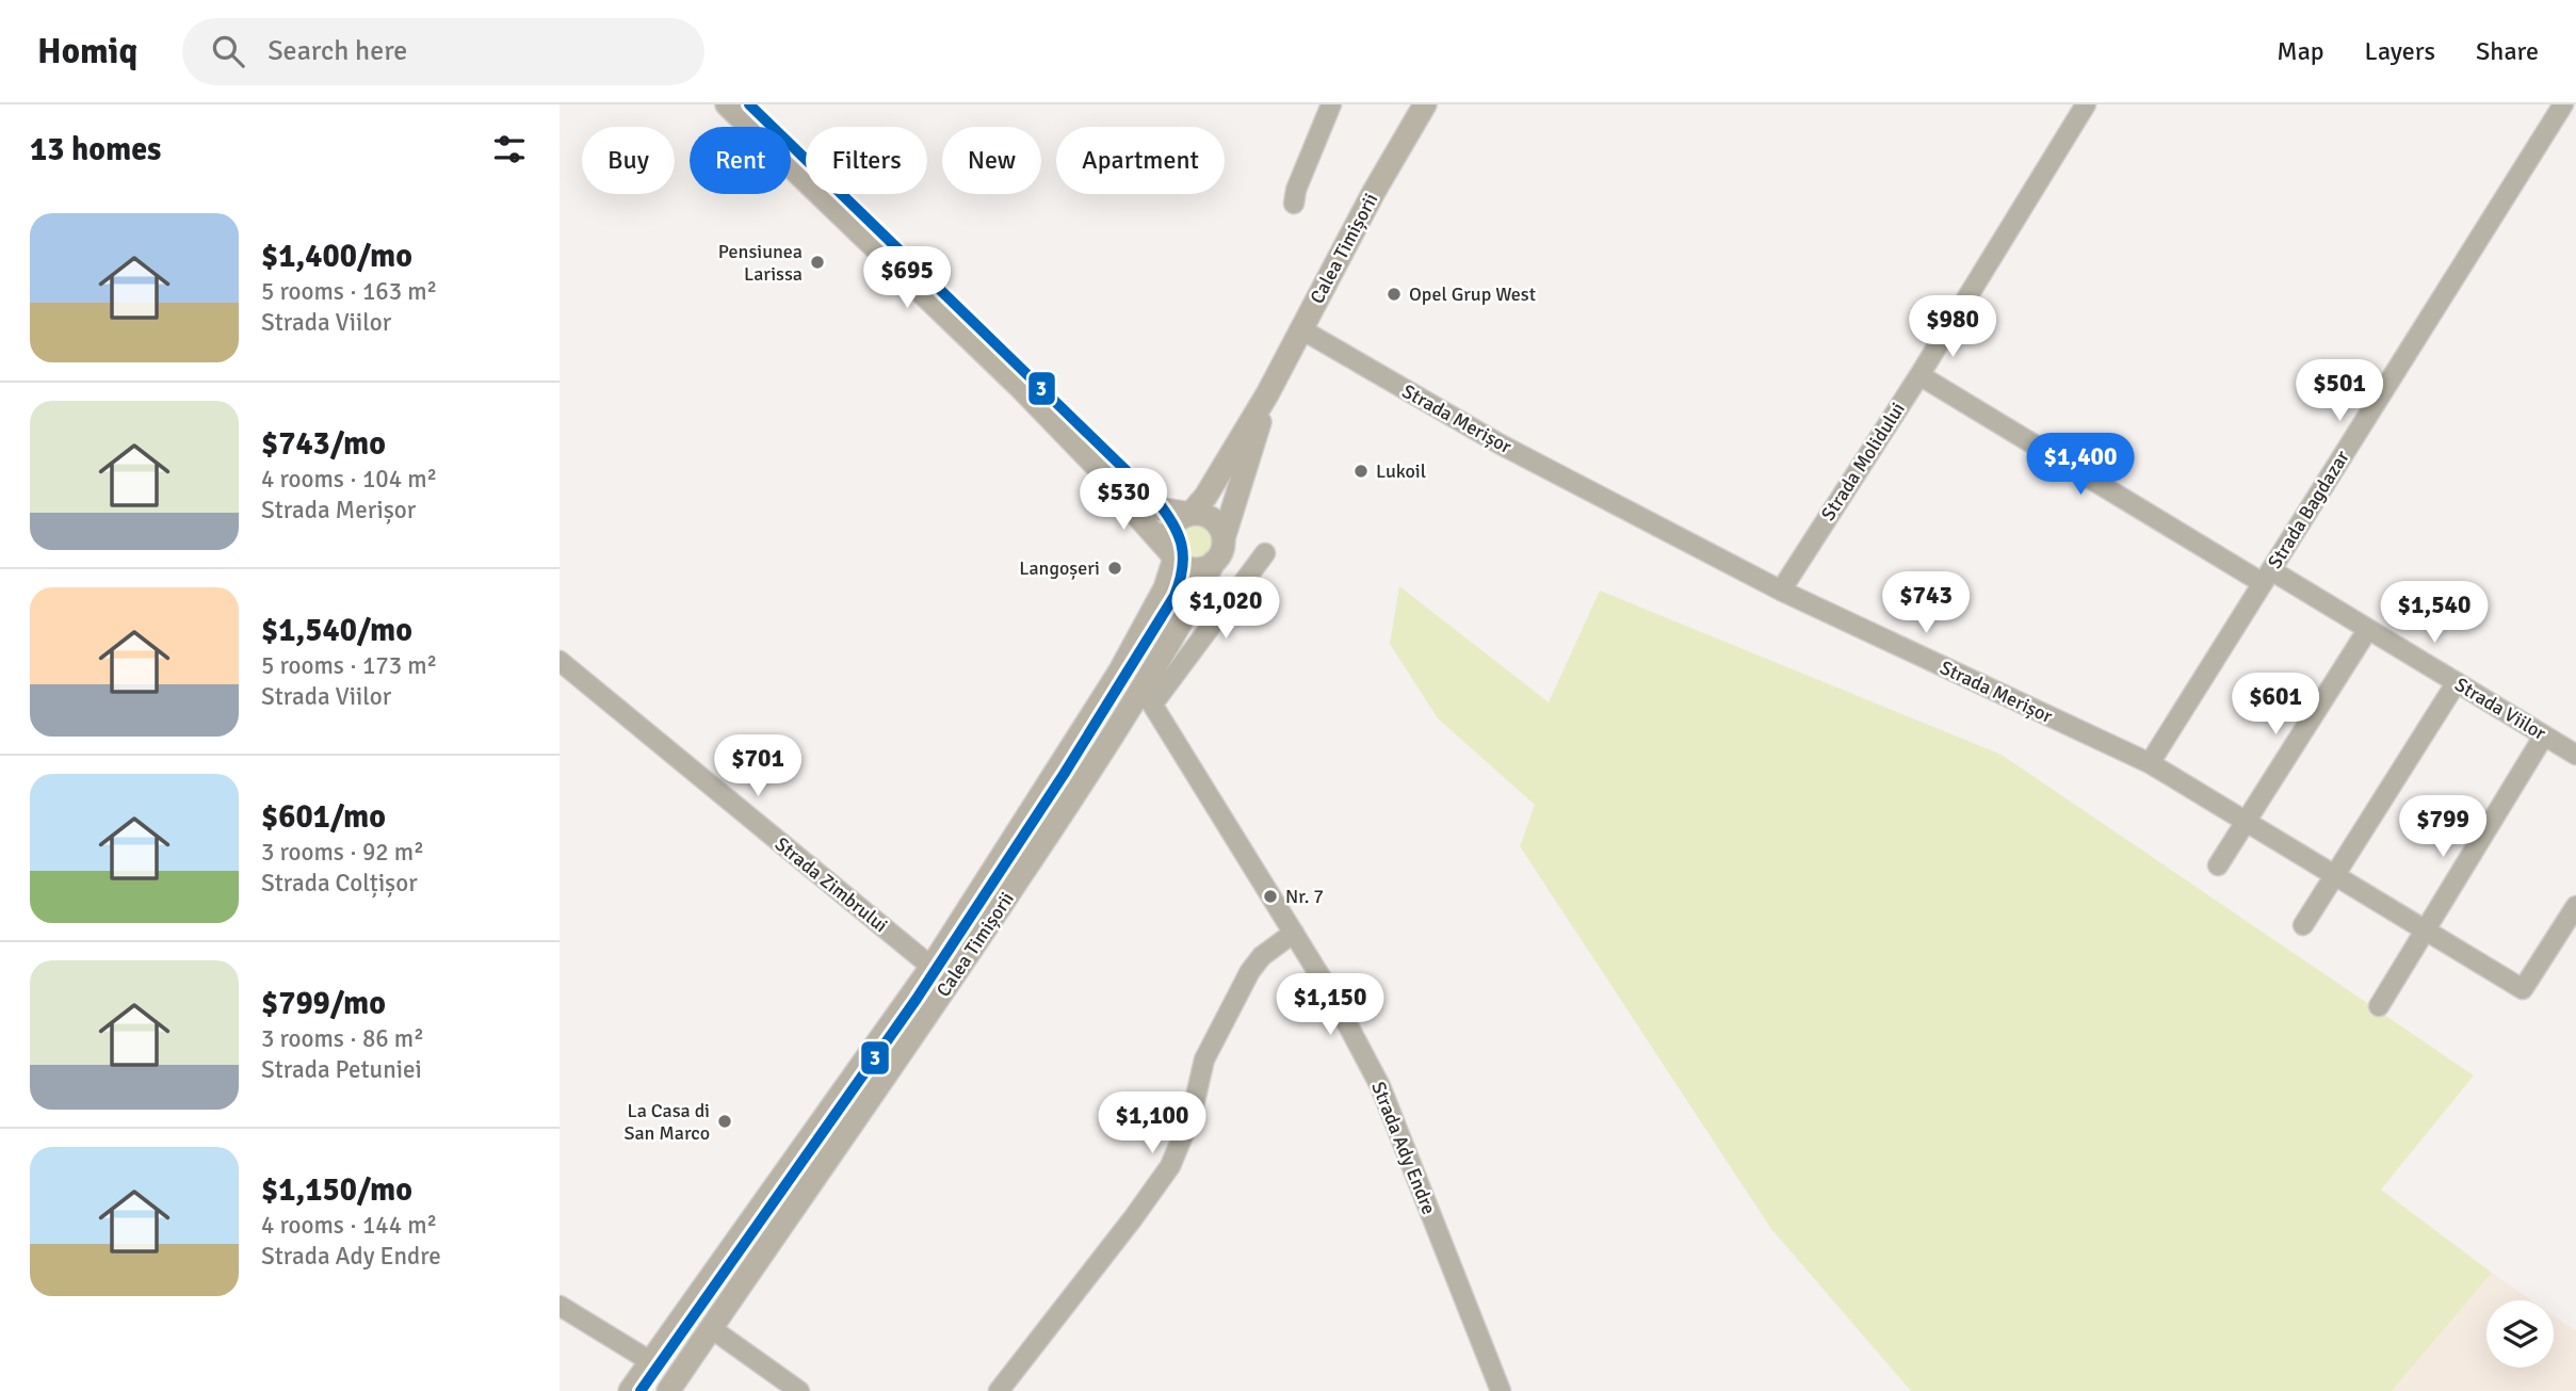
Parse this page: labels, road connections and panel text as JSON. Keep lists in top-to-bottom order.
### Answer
{
  "streets": {
    "main road": ["Calea Timișorii"],
    "street": [
      "Strada Merișor",
      "Strada Molidului",
      "Strada Bagdazar",
      "Strada Viilor",
      "Strada Zimbrului",
      "Strada Ady Endre"
    ]
  },
  "crossings": [
    ["Calea Timișorii", "Strada Merișor"],
    ["Calea Timișorii", "Strada Zimbrului"],
    ["Calea Timișorii", "Strada Ady Endre"],
    ["Strada Merișor", "Strada Molidului"],
    ["Strada Merișor", "Strada Bagdazar"],
    ["Strada Molidului", "Strada Viilor"],
    ["Strada Bagdazar", "Strada Viilor"]
  ],
  "places": [
    "Pensiunea Larissa",
    "Opel Grup West",
    "Lukoil",
    "Langoșeri",
    "Nr. 7",
    "La Casa di San Marco"
  ],
  "lines": ["tram line 3"],
  "page": {
    "header": "Homiq",
    "search": "Search here",
    "nav": ["Map", "Layers", "Share"],
    "heading": "13 homes",
    "chip": [
      "Buy",
      "Rent",
      "Filters",
      "New",
      "Apartment"
    ],
    "list": [
      {
        "name": "$1,400/mo",
        "note": "5 rooms · 163 m² · Strada Viilor"
      },
      {
        "name": "$743/mo",
        "note": "4 rooms · 104 m² · Strada Merișor"
      },
      {
        "name": "$1,540/mo",
        "note": "5 rooms · 173 m² · Strada Viilor"
      },
      {
        "name": "$601/mo",
        "note": "3 rooms · 92 m² · Strada Colțișor"
      },
      {
        "name": "$799/mo",
        "note": "3 rooms · 86 m² · Strada Petuniei"
      },
      {
        "name": "$1,150/mo",
        "note": "4 rooms · 144 m² · Strada Ady Endre"
      }
    ],
    "price": [
      "$695",
      "$980",
      "$501",
      "$1,400",
      "$530",
      "$743",
      "$1,020",
      "$1,540",
      "$601",
      "$701",
      "$799",
      "$1,150",
      "$1,100"
    ]
  }
}
